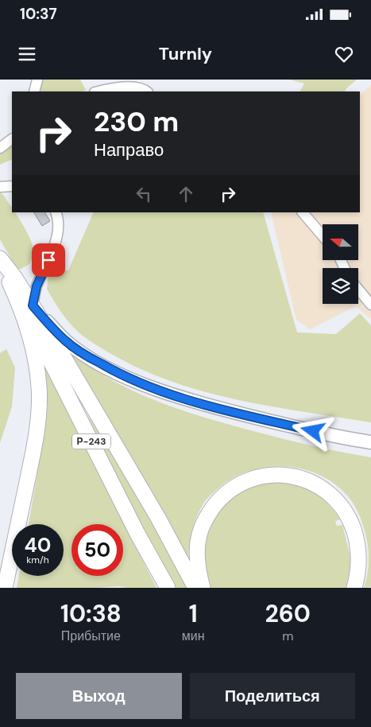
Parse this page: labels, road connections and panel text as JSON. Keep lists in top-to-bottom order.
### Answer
{
  "streets": {
    "highway": ["Р-243"]
  },
  "north": "left",
  "page": {
    "status": "10:37",
    "header": "Turnly",
    "turn": ["230 m", "Направо"],
    "speed": "40 km/h",
    "limit": "50",
    "eta": [
      "10:38",
      "Прибытие",
      "1",
      "мин",
      "260",
      "m"
    ],
    "buttons": ["Выход", "Поделиться"]
  }
}
